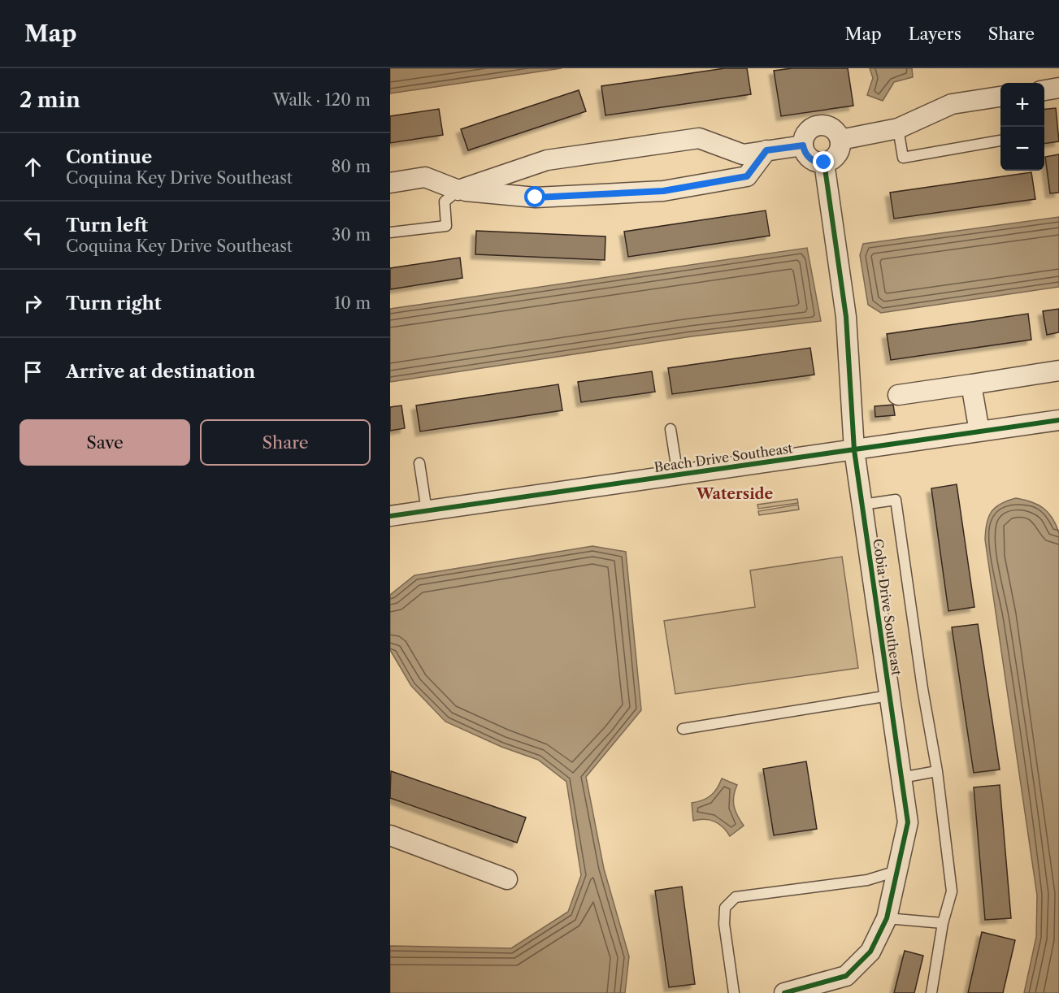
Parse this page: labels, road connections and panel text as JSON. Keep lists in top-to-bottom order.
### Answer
{
  "streets": {
    "street": ["Beach Drive Southeast", "Cobia Drive Southeast"]
  },
  "crossings": [
    ["Beach Drive Southeast", "Cobia Drive Southeast"]
  ],
  "districts": ["Waterside"],
  "page": {
    "header": "Map",
    "nav": ["Map", "Layers", "Share"],
    "heading": ["2 min", "Walk · 120 m"],
    "map_buttons": ["+", "−"],
    "list": [
      ["Continue", "Coquina Key Drive Southeast", "80 m"],
      ["Turn left", "Coquina Key Drive Southeast", "30 m"],
      ["Turn right", "10 m"],
      "Arrive at destination"
    ],
    "buttons": ["Save", "Share"]
  }
}
